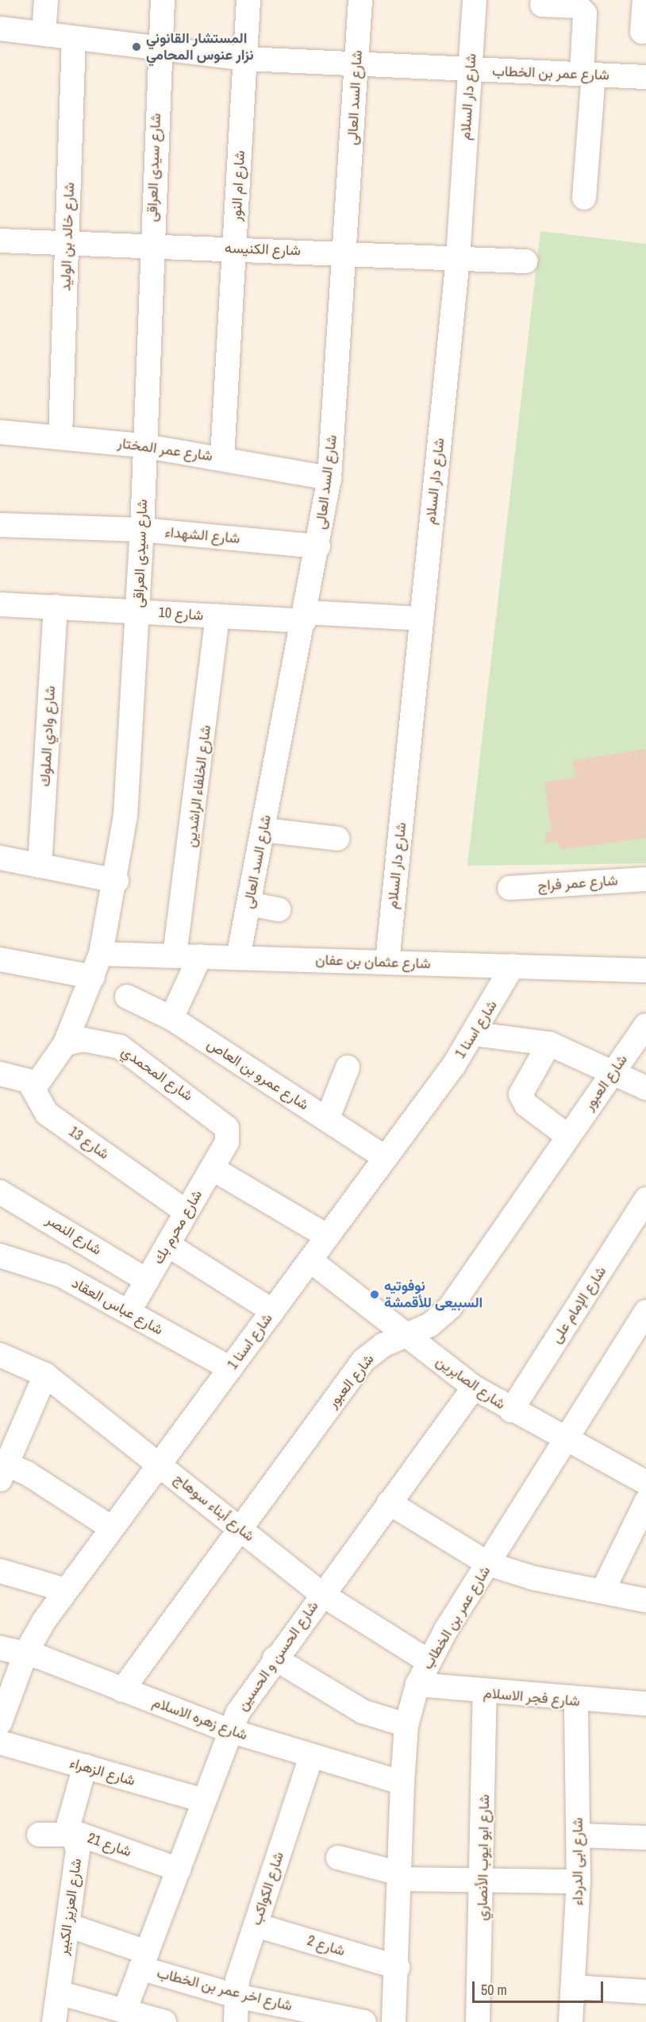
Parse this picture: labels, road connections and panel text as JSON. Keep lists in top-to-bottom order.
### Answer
{
  "streets": {
    "street": [
      "شارع عمر بن الخطاب",
      "شارع دار السلام",
      "شارع السد العالى",
      "شارع سيدى العراقى",
      "شارع ام النور",
      "شارع خالد بن الوليد",
      "شارع الكنيسه",
      "شارع عمر المختار",
      "شارع الشهداء",
      "شارع 10",
      "شارع وادي الملوك",
      "شارع الخلفاء الراشدين",
      "شارع عمر فراج",
      "شارع عثمان بن عفان",
      "شارع اسنا 1",
      "شارع المحمدي",
      "شارع عمرو بن العاص",
      "شارع العبور",
      "شارع 13",
      "شارع محرم بك",
      "شارع النصر",
      "شارع الإمام على",
      "شارع عباس العقاد",
      "شارع الصابرين",
      "شارع أبناء سوهاج",
      "شارع الحسن و الحسين",
      "شارع فجر الاسلام",
      "شارع زهره الاسلام",
      "شارع الزهراء",
      "شارع 21",
      "شارع ابو ايوب الأنصاري",
      "شارع ابى الدرداء",
      "شارع الكواكب",
      "شارع العزيز الكبير",
      "شارع 2",
      "شارع اخر عمر بن الخطاب"
    ]
  },
  "crossings": [
    ["شارع عمر بن الخطاب", "شارع دار السلام"],
    ["شارع عمر بن الخطاب", "شارع السد العالى"],
    ["شارع عمر بن الخطاب", "شارع سيدى العراقى"],
    ["شارع عمر بن الخطاب", "شارع ام النور"],
    ["شارع عمر بن الخطاب", "شارع خالد بن الوليد"],
    ["شارع عمر بن الخطاب", "شارع الصابرين"],
    ["شارع عمر بن الخطاب", "شارع أبناء سوهاج"],
    ["شارع عمر بن الخطاب", "شارع فجر الاسلام"],
    ["شارع عمر بن الخطاب", "شارع زهره الاسلام"],
    ["شارع عمر بن الخطاب", "شارع 2"],
    ["شارع دار السلام", "شارع الكنيسه"],
    ["شارع دار السلام", "شارع 10"],
    ["شارع دار السلام", "شارع عثمان بن عفان"],
    ["شارع السد العالى", "شارع الكنيسه"],
    ["شارع السد العالى", "شارع عمر المختار"],
    ["شارع السد العالى", "شارع الشهداء"],
    ["شارع السد العالى", "شارع 10"],
    ["شارع السد العالى", "شارع عثمان بن عفان"],
    ["شارع سيدى العراقى", "شارع الكنيسه"],
    ["شارع سيدى العراقى", "شارع عمر المختار"],
    ["شارع سيدى العراقى", "شارع الشهداء"],
    ["شارع سيدى العراقى", "شارع 10"],
    ["شارع سيدى العراقى", "شارع عثمان بن عفان"],
    ["شارع سيدى العراقى", "شارع المحمدي"],
    ["شارع سيدى العراقى", "شارع 13"],
    ["شارع ام النور", "شارع الكنيسه"],
    ["شارع ام النور", "شارع عمر المختار"],
    ["شارع خالد بن الوليد", "شارع الكنيسه"],
    ["شارع خالد بن الوليد", "شارع عمر المختار"],
    ["شارع 10", "شارع وادي الملوك"],
    ["شارع 10", "شارع الخلفاء الراشدين"],
    ["شارع الخلفاء الراشدين", "شارع عثمان بن عفان"],
    ["شارع عثمان بن عفان", "شارع اسنا 1"],
    ["شارع اسنا 1", "شارع عمرو بن العاص"],
    ["شارع اسنا 1", "شارع عباس العقاد"],
    ["شارع اسنا 1", "شارع الصابرين"],
    ["شارع اسنا 1", "شارع أبناء سوهاج"],
    ["شارع اسنا 1", "شارع زهره الاسلام"],
    ["شارع المحمدي", "شارع محرم بك"],
    ["شارع العبور", "شارع الصابرين"],
    ["شارع العبور", "شارع أبناء سوهاج"],
    ["شارع العبور", "شارع زهره الاسلام"],
    ["شارع 13", "شارع محرم بك"],
    ["شارع محرم بك", "شارع النصر"],
    ["شارع محرم بك", "شارع عباس العقاد"],
    ["شارع الإمام على", "شارع الصابرين"],
    ["شارع الصابرين", "شارع الحسن و الحسين"],
    ["شارع أبناء سوهاج", "شارع الحسن و الحسين"],
    ["شارع الحسن و الحسين", "شارع زهره الاسلام"],
    ["شارع الحسن و الحسين", "شارع الزهراء"],
    ["شارع الحسن و الحسين", "شارع 21"],
    ["شارع الحسن و الحسين", "شارع اخر عمر بن الخطاب"],
    ["شارع فجر الاسلام", "شارع ابو ايوب الأنصاري"],
    ["شارع فجر الاسلام", "شارع ابى الدرداء"],
    ["شارع زهره الاسلام", "شارع الكواكب"],
    ["شارع الزهراء", "شارع العزيز الكبير"],
    ["شارع 21", "شارع العزيز الكبير"],
    ["شارع الكواكب", "شارع 2"],
    ["شارع الكواكب", "شارع اخر عمر بن الخطاب"],
    ["شارع العزيز الكبير", "شارع اخر عمر بن الخطاب"]
  ],
  "places": ["المستشار القانوني نزار عنوس المحامي", "نوفوتيه السبيعى للأقمشة"],
  "scale_bar": "50 m"
}
